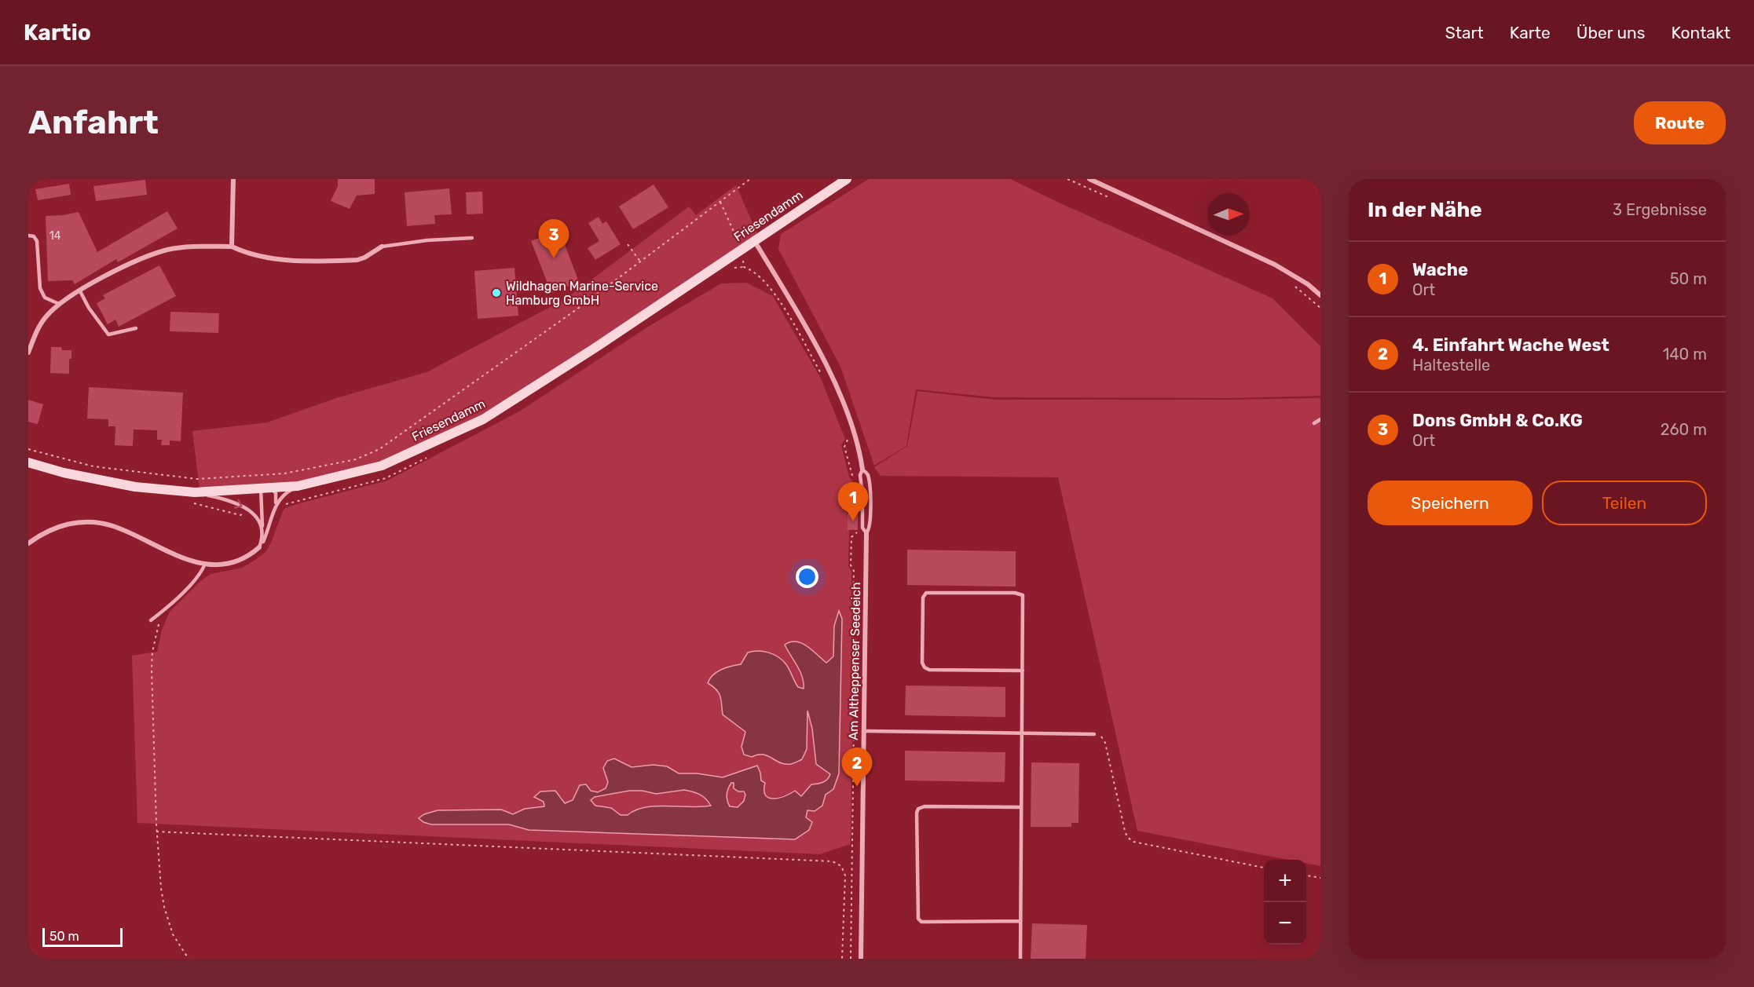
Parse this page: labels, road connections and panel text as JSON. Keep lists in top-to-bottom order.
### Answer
{
  "streets": {
    "main road": ["Friesendamm"],
    "street": ["Am Altheppenser Seedeich"]
  },
  "crossings": [
    ["Friesendamm", "Am Altheppenser Seedeich"]
  ],
  "places": ["Wildhagen Marine-Service Hamburg GmbH"],
  "house_numbers": ["14"],
  "scale_bar": "50 m",
  "north": "right",
  "page": {
    "header": "Kartio",
    "nav": [
      "Start",
      "Karte",
      "Über uns",
      "Kontakt"
    ],
    "buttons": [
      "Route",
      ["Speichern", "Teilen"]
    ],
    "title": "Anfahrt",
    "heading": ["In der Nähe", "3 Ergebnisse"],
    "pins": ["3", "1", "2"],
    "list": [
      {
        "mark": "1",
        "name": "Wache",
        "note": "Ort",
        "value": "50 m"
      },
      {
        "mark": "2",
        "name": "4. Einfahrt Wache West",
        "note": "Haltestelle",
        "value": "140 m"
      },
      {
        "mark": "3",
        "name": "Dons GmbH & Co.KG",
        "note": "Ort",
        "value": "260 m"
      }
    ],
    "map_buttons": ["+", "−"],
    "scale": "50 m"
  }
}
